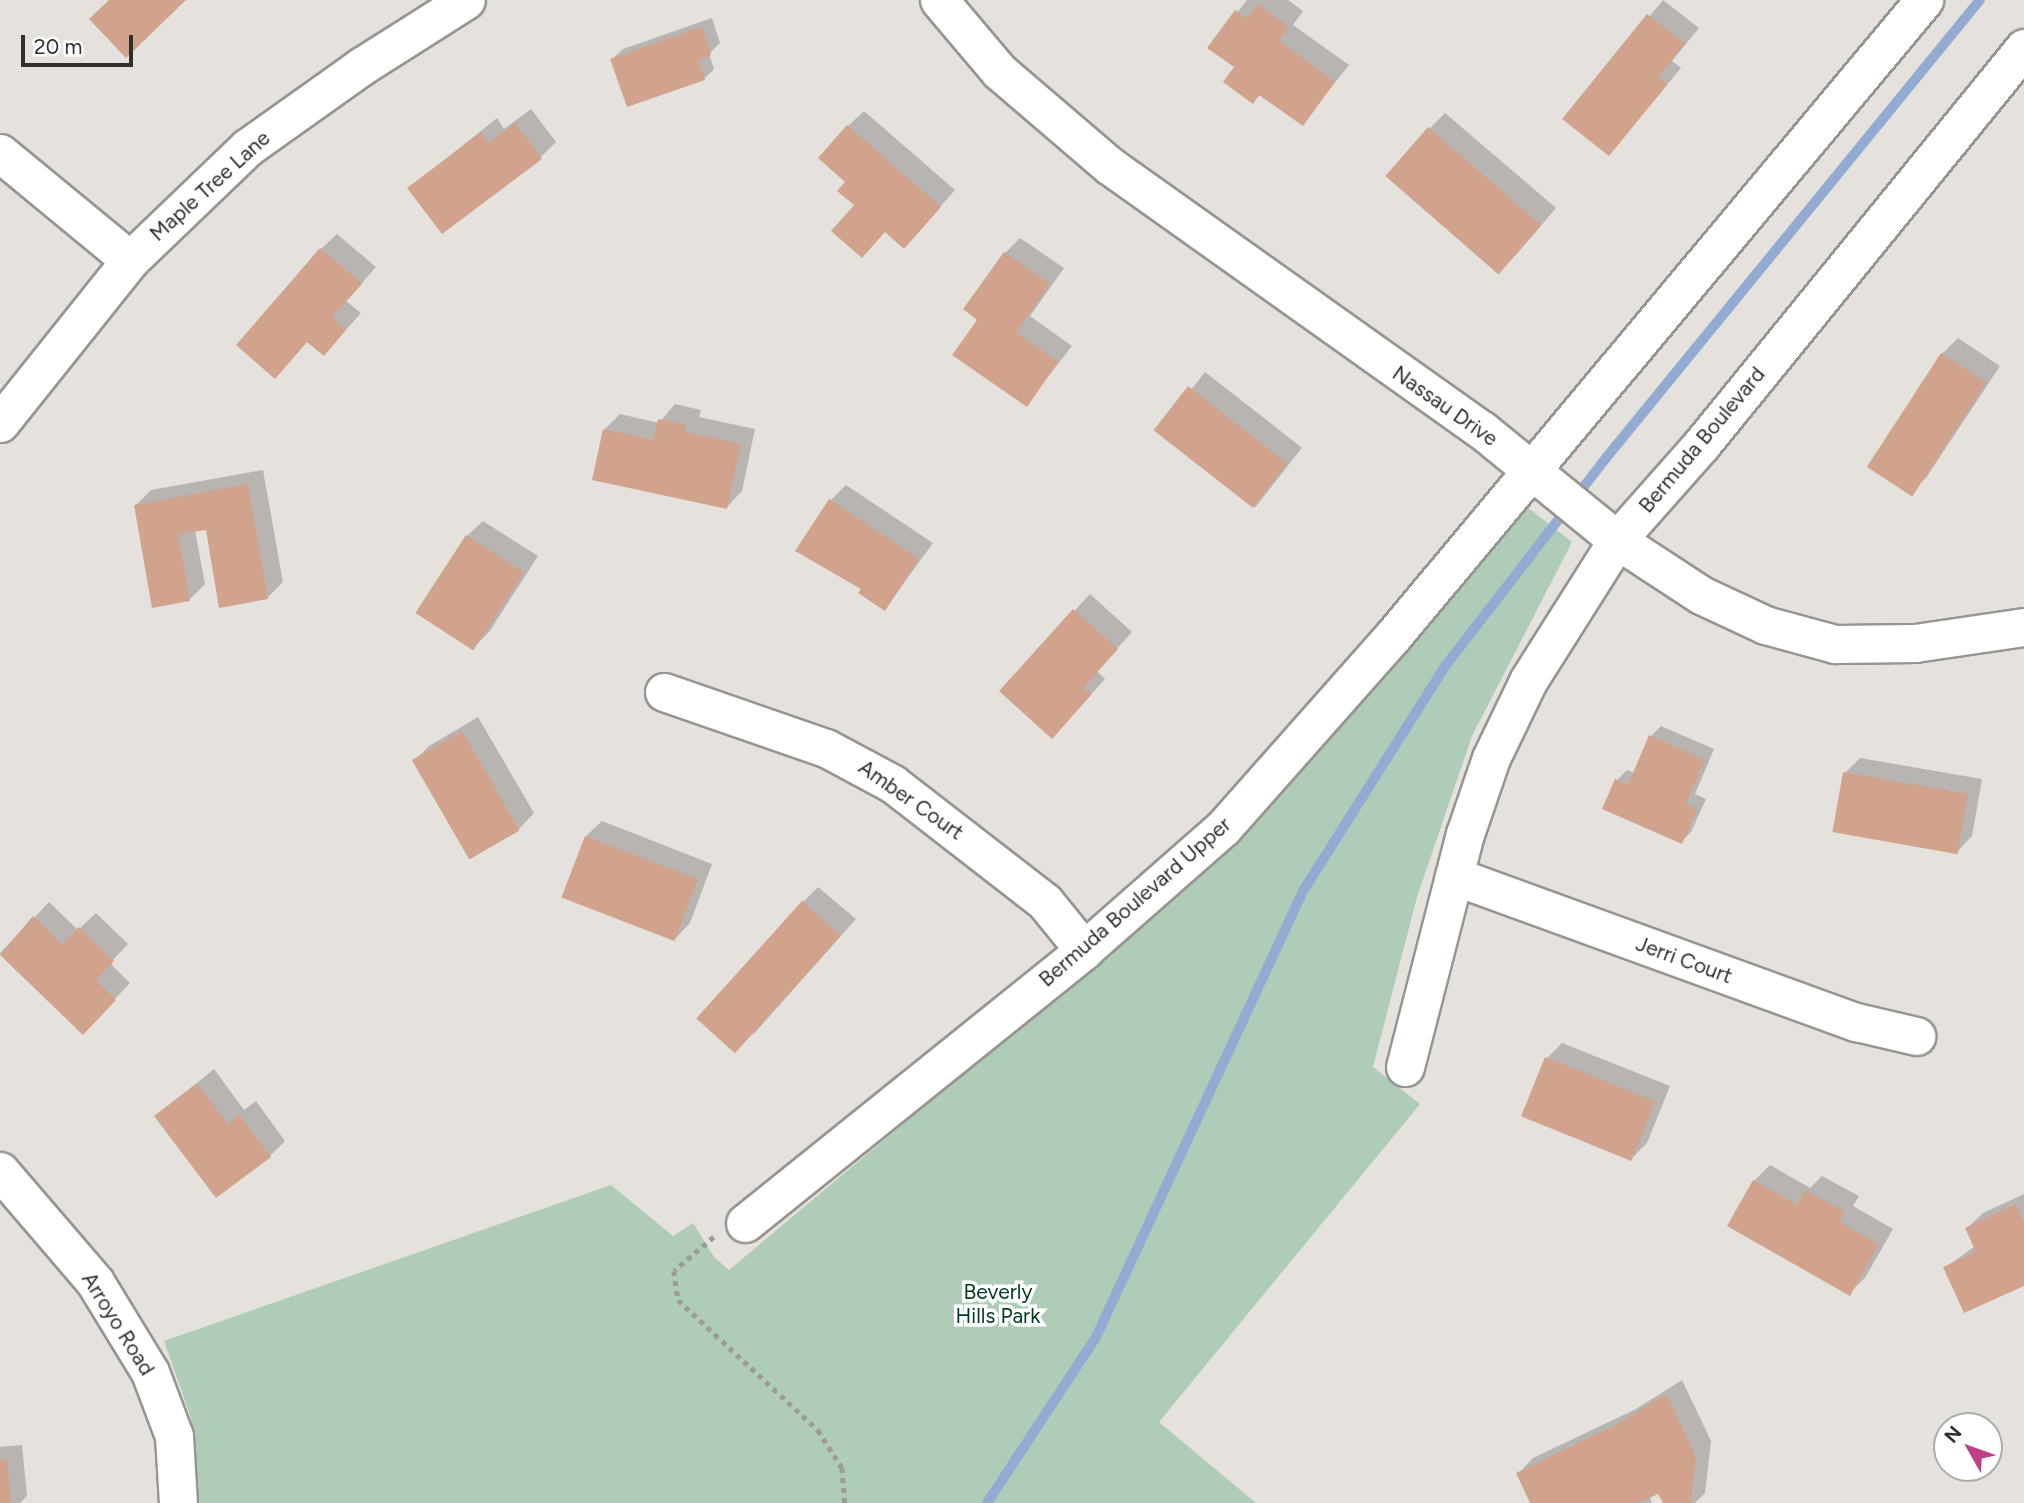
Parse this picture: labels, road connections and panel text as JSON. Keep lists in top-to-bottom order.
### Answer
{
  "streets": {
    "street": [
      "Maple Tree Lane",
      "Nassau Drive",
      "Bermuda Boulevard",
      "Amber Court",
      "Bermuda Boulevard Upper",
      "Jerri Court",
      "Arroyo Road"
    ]
  },
  "crossings": [
    ["Nassau Drive", "Bermuda Boulevard"],
    ["Nassau Drive", "Bermuda Boulevard Upper"],
    ["Bermuda Boulevard", "Jerri Court"],
    ["Amber Court", "Bermuda Boulevard Upper"]
  ],
  "parks": ["Beverly Hills Park"],
  "scale_bar": "20 m",
  "north": "top left"
}
